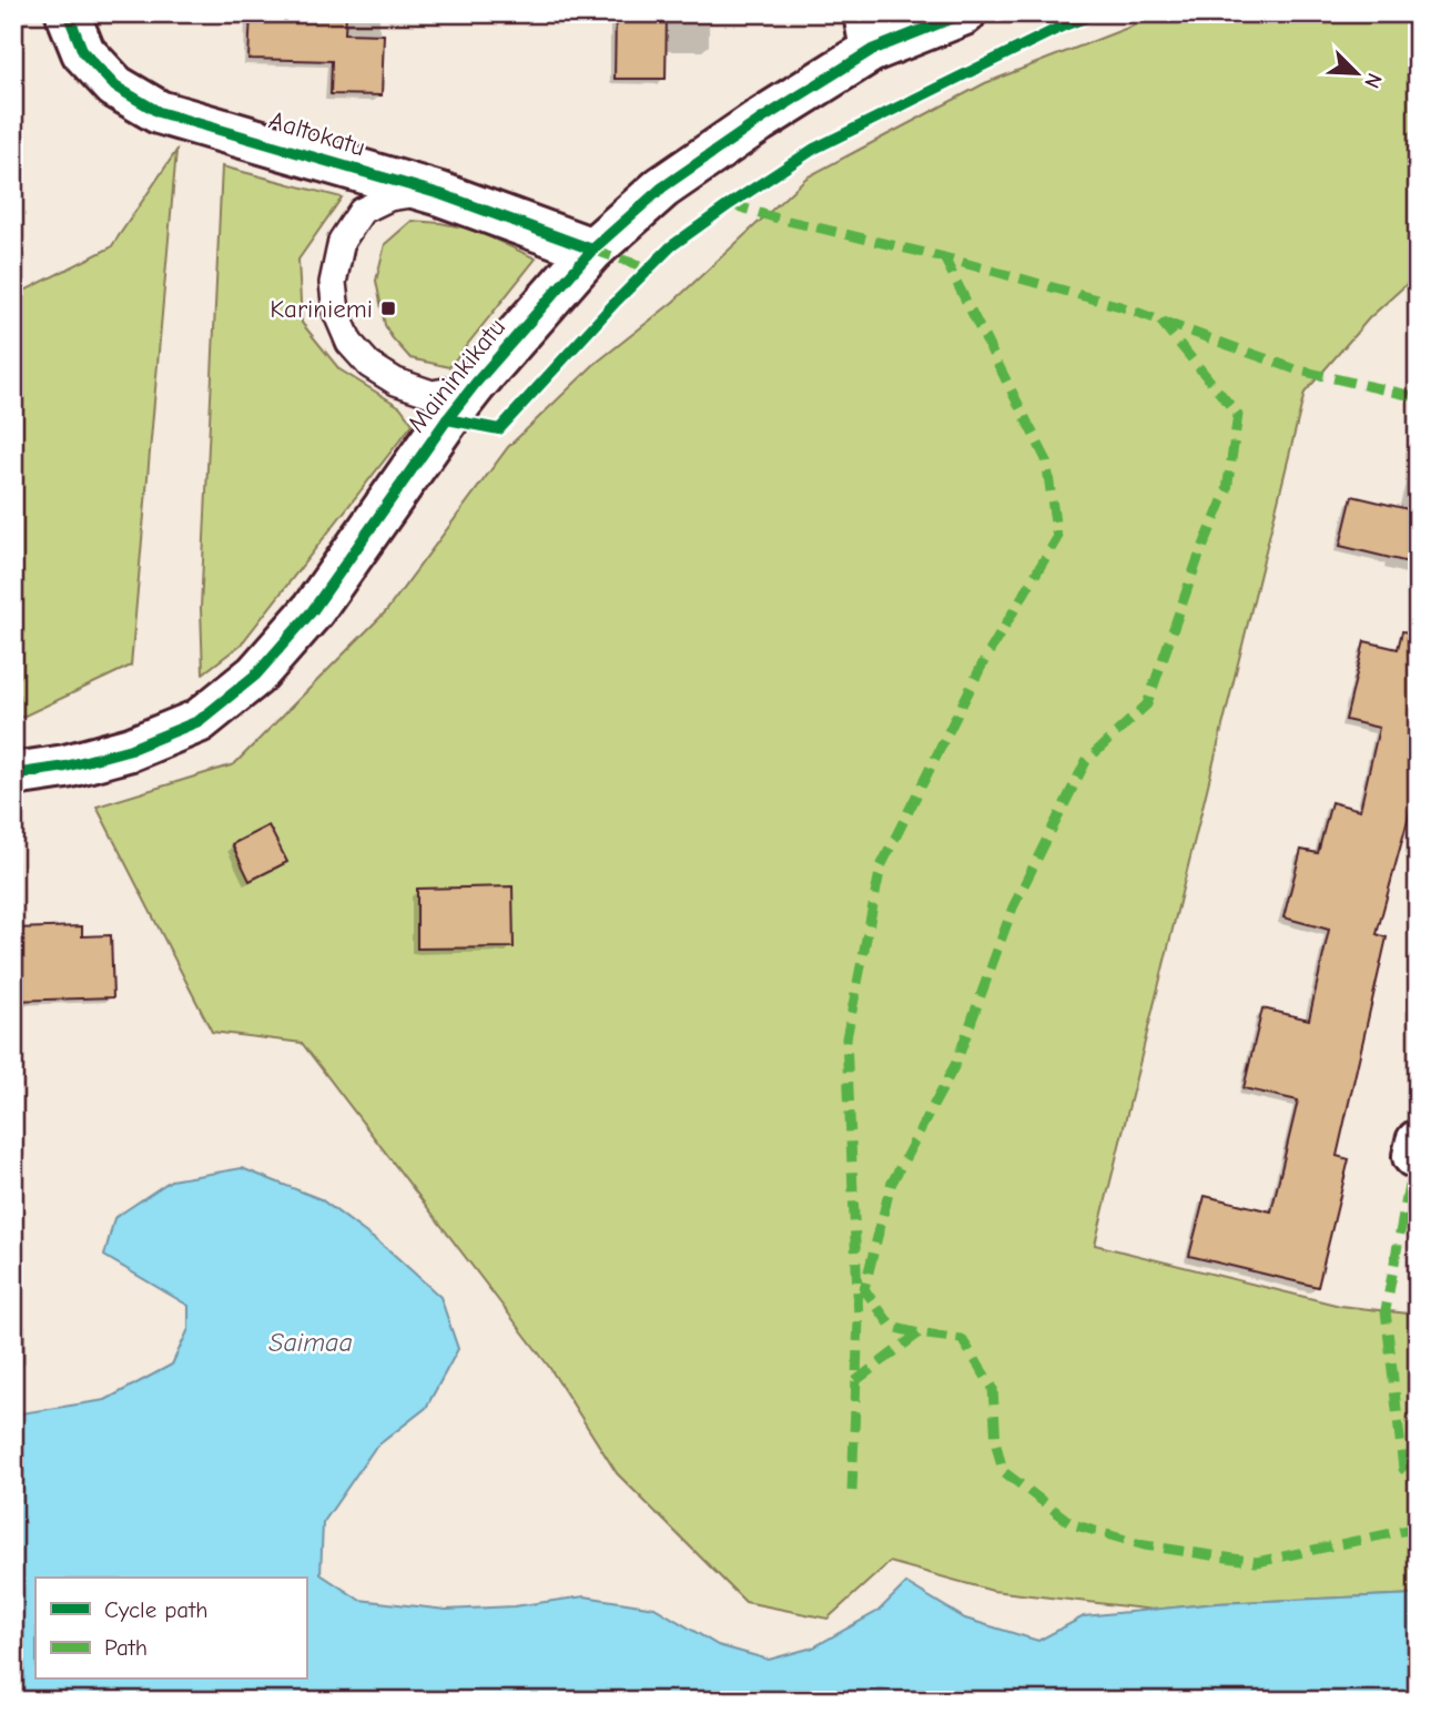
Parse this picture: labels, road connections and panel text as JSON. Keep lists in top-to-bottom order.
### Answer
{
  "streets": {
    "street": ["Aaltokatu", "Maininkikatu"]
  },
  "crossings": [
    ["Aaltokatu", "Maininkikatu"]
  ],
  "water": ["Saimaa"],
  "places": {
    "transit": ["Kariniemi"]
  },
  "legend": ["Cycle path", "Path"],
  "north": "bottom right"
}
